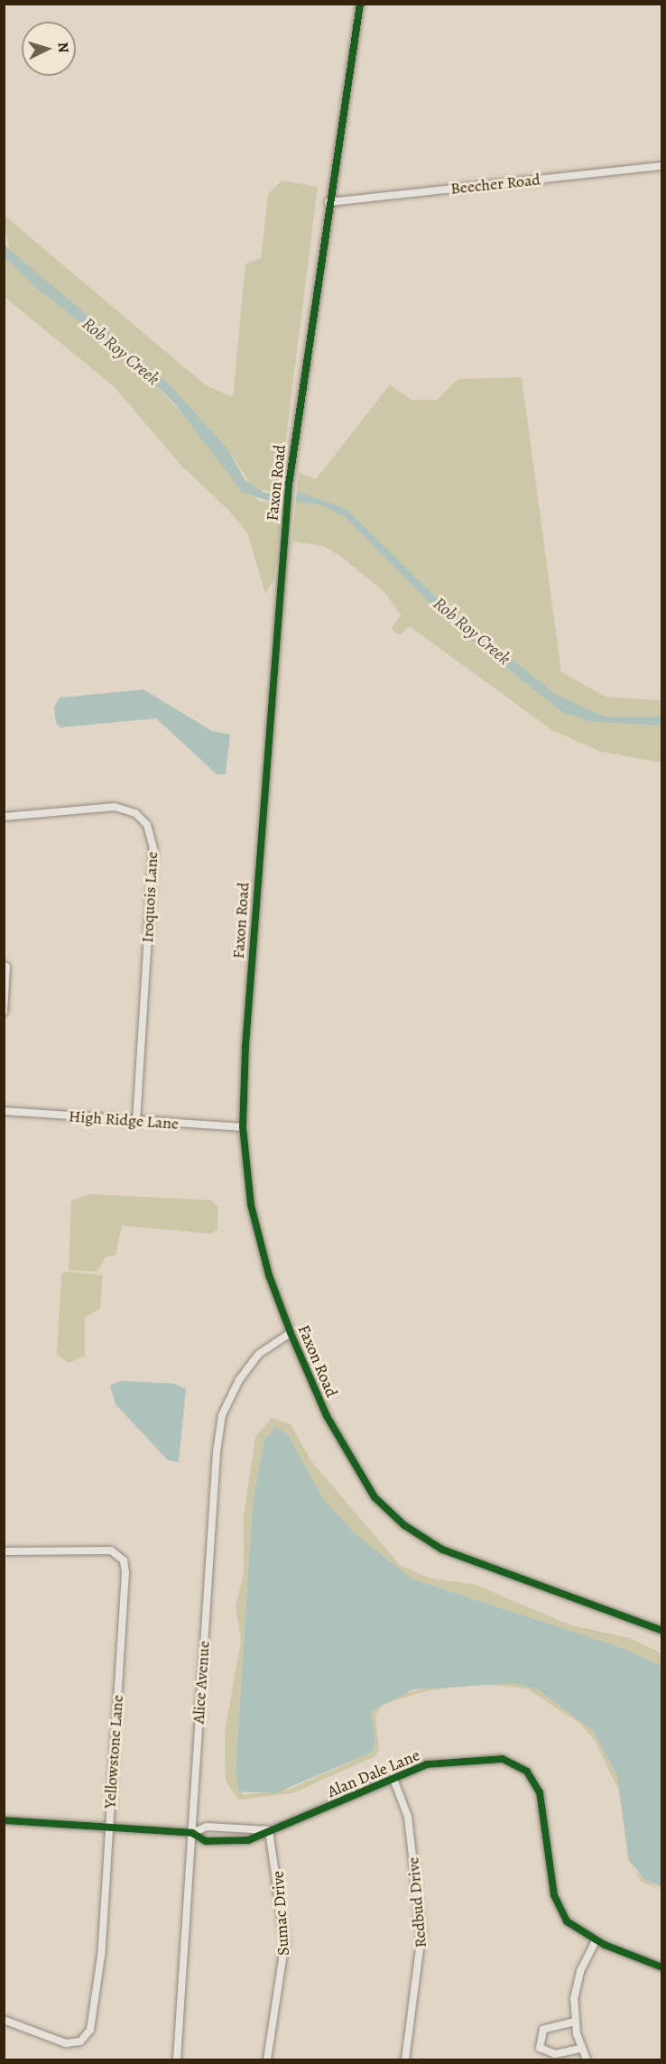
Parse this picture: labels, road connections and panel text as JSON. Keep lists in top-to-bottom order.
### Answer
{
  "streets": {
    "street": [
      "Beecher Road",
      "Faxon Road",
      "Iroquois Lane",
      "High Ridge Lane",
      "Alice Avenue",
      "Yellowstone Lane",
      "Alan Dale Lane",
      "Redbud Drive",
      "Sumac Drive"
    ]
  },
  "crossings": [
    ["Beecher Road", "Faxon Road"],
    ["Faxon Road", "High Ridge Lane"],
    ["Faxon Road", "Alice Avenue"],
    ["Iroquois Lane", "High Ridge Lane"],
    ["Alice Avenue", "Alan Dale Lane"],
    ["Yellowstone Lane", "Alan Dale Lane"],
    ["Alan Dale Lane", "Redbud Drive"],
    ["Alan Dale Lane", "Sumac Drive"]
  ],
  "water": ["Rob Roy Creek"],
  "north": "right"
}
